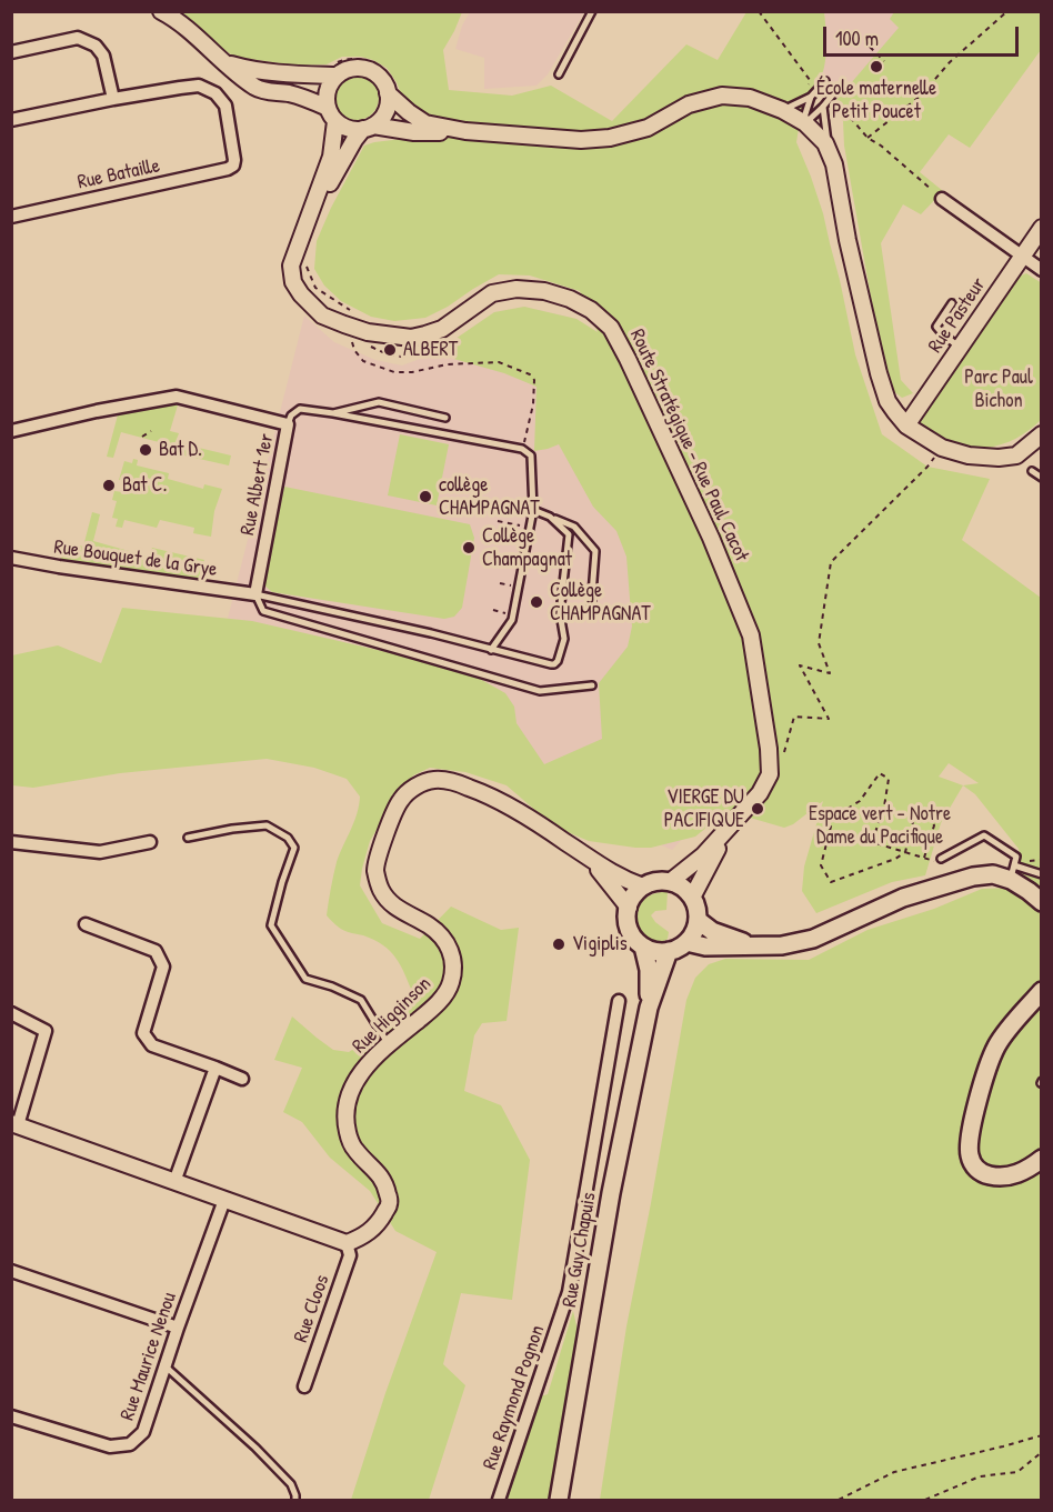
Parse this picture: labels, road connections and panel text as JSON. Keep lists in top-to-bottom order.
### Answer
{
  "streets": {
    "main road": ["Rue Guy Chapuis"],
    "street": [
      "Rue Bataille",
      "Rue Pasteur",
      "Route Stratégique - Rue Paul Cacot",
      "Rue Albert 1er",
      "Rue Bouquet de la Grye",
      "Rue Higginson",
      "Rue Cloos",
      "Rue Maurice Nenou",
      "Rue Raymond Pognon"
    ]
  },
  "crossings": [
    ["Rue Albert 1er", "Rue Bouquet de la Grye"],
    ["Rue Higginson", "Rue Guy Chapuis"],
    ["Rue Higginson", "Rue Cloos"]
  ],
  "parks": ["Parc Paul Bichon", "Espace vert - Notre Dame du Pacifique"],
  "places": [
    "École maternelle Petit Poucet",
    "ALBERT",
    "Bat D.",
    "Bat C.",
    "collège CHAMPAGNAT",
    "Collège Champagnat",
    "Collège CHAMPAGNAT",
    "VIERGE DU PACIFIQUE",
    "Vigiplis"
  ],
  "scale_bar": "100 m"
}
